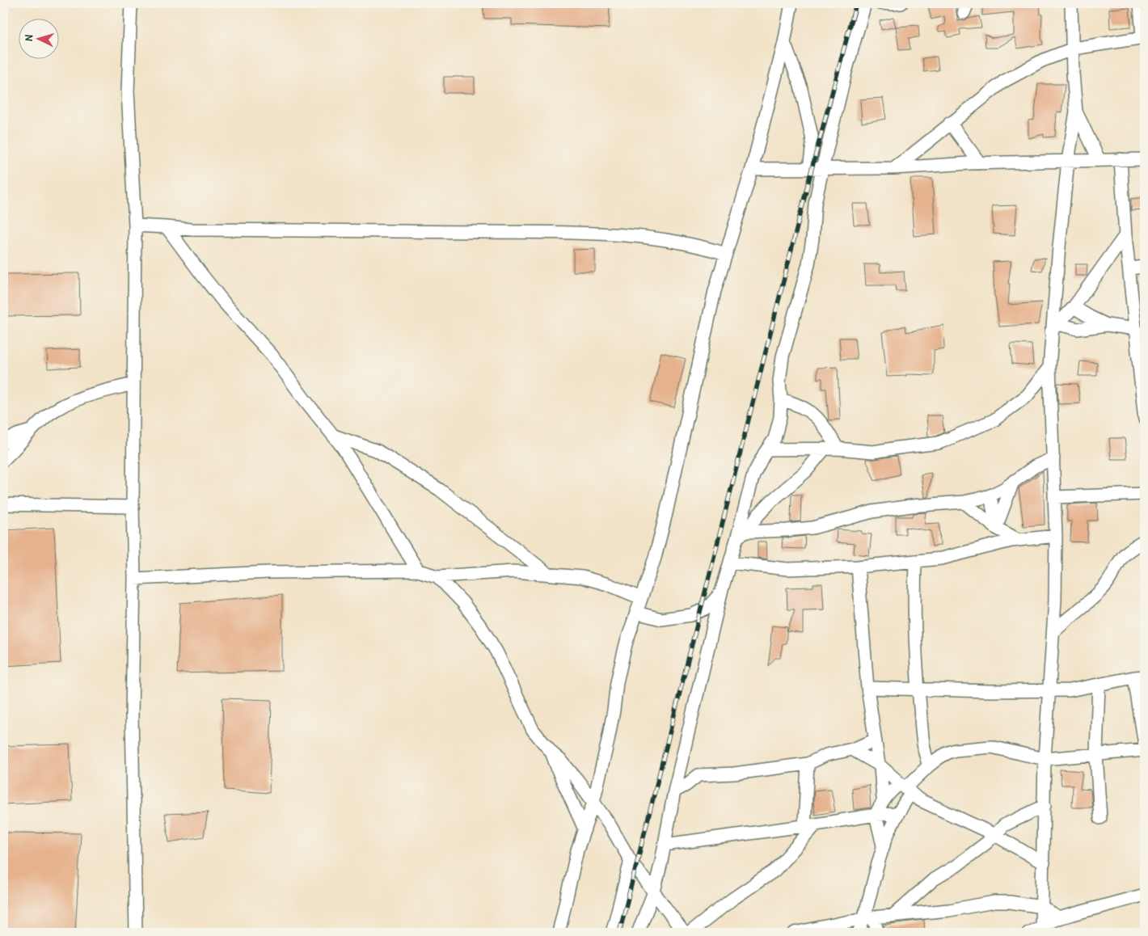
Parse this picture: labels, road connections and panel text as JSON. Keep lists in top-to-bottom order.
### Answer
{
  "north": "left"
}
